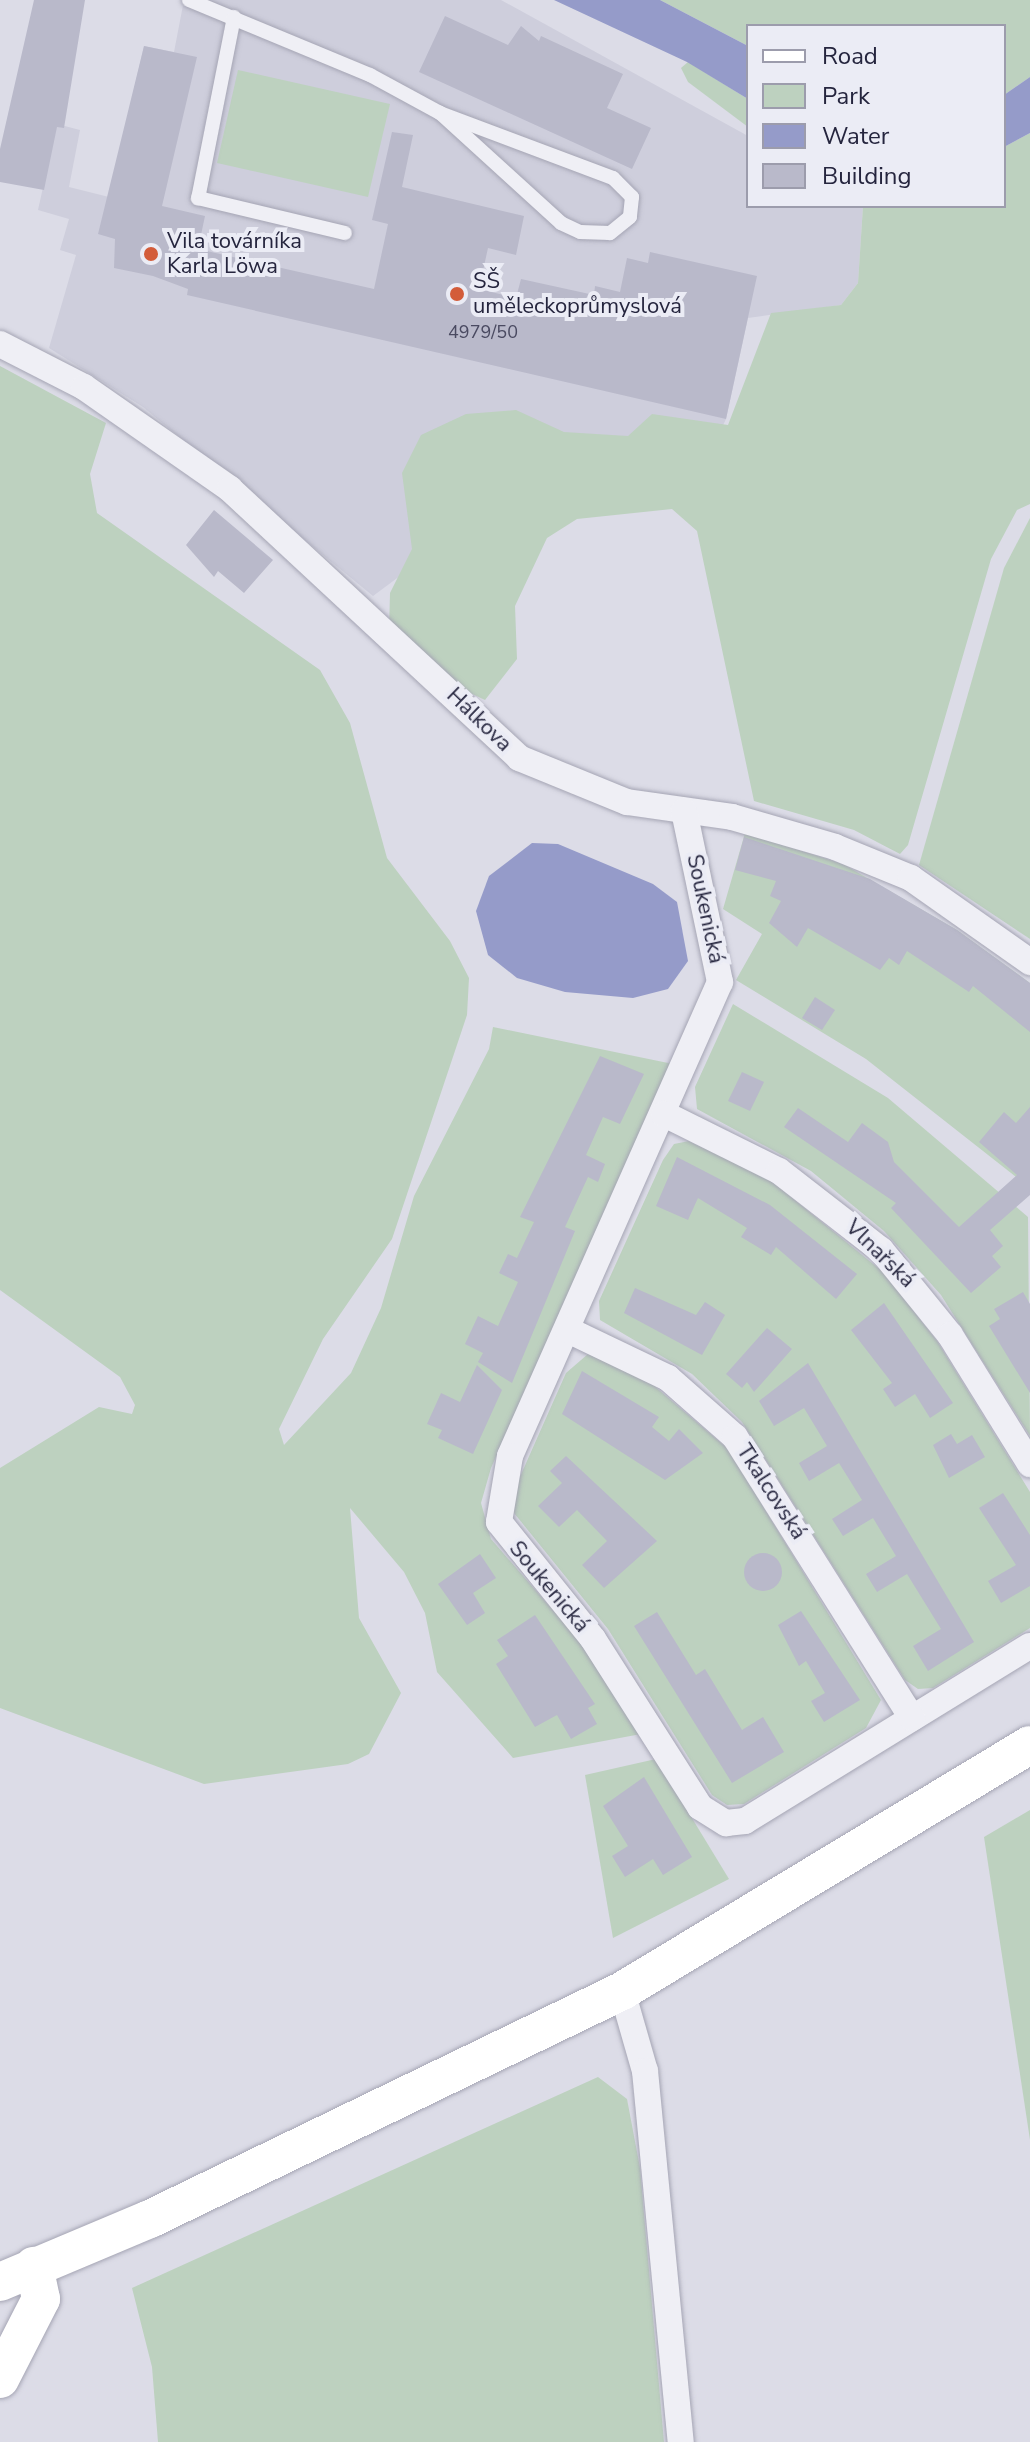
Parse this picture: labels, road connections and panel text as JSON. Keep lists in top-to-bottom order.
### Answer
{
  "streets": {
    "street": [
      "Hálkova",
      "Soukenická",
      "Vlnařská",
      "Tkalcovská"
    ]
  },
  "crossings": [
    ["Hálkova", "Soukenická"],
    ["Soukenická", "Vlnařská"],
    ["Soukenická", "Tkalcovská"]
  ],
  "places": ["Vila továrníka Karla Löwa", "SŠ uměleckoprůmyslová"],
  "house_numbers": ["4979/50"],
  "legend": [
    "Road",
    "Park",
    "Water",
    "Building"
  ]
}
